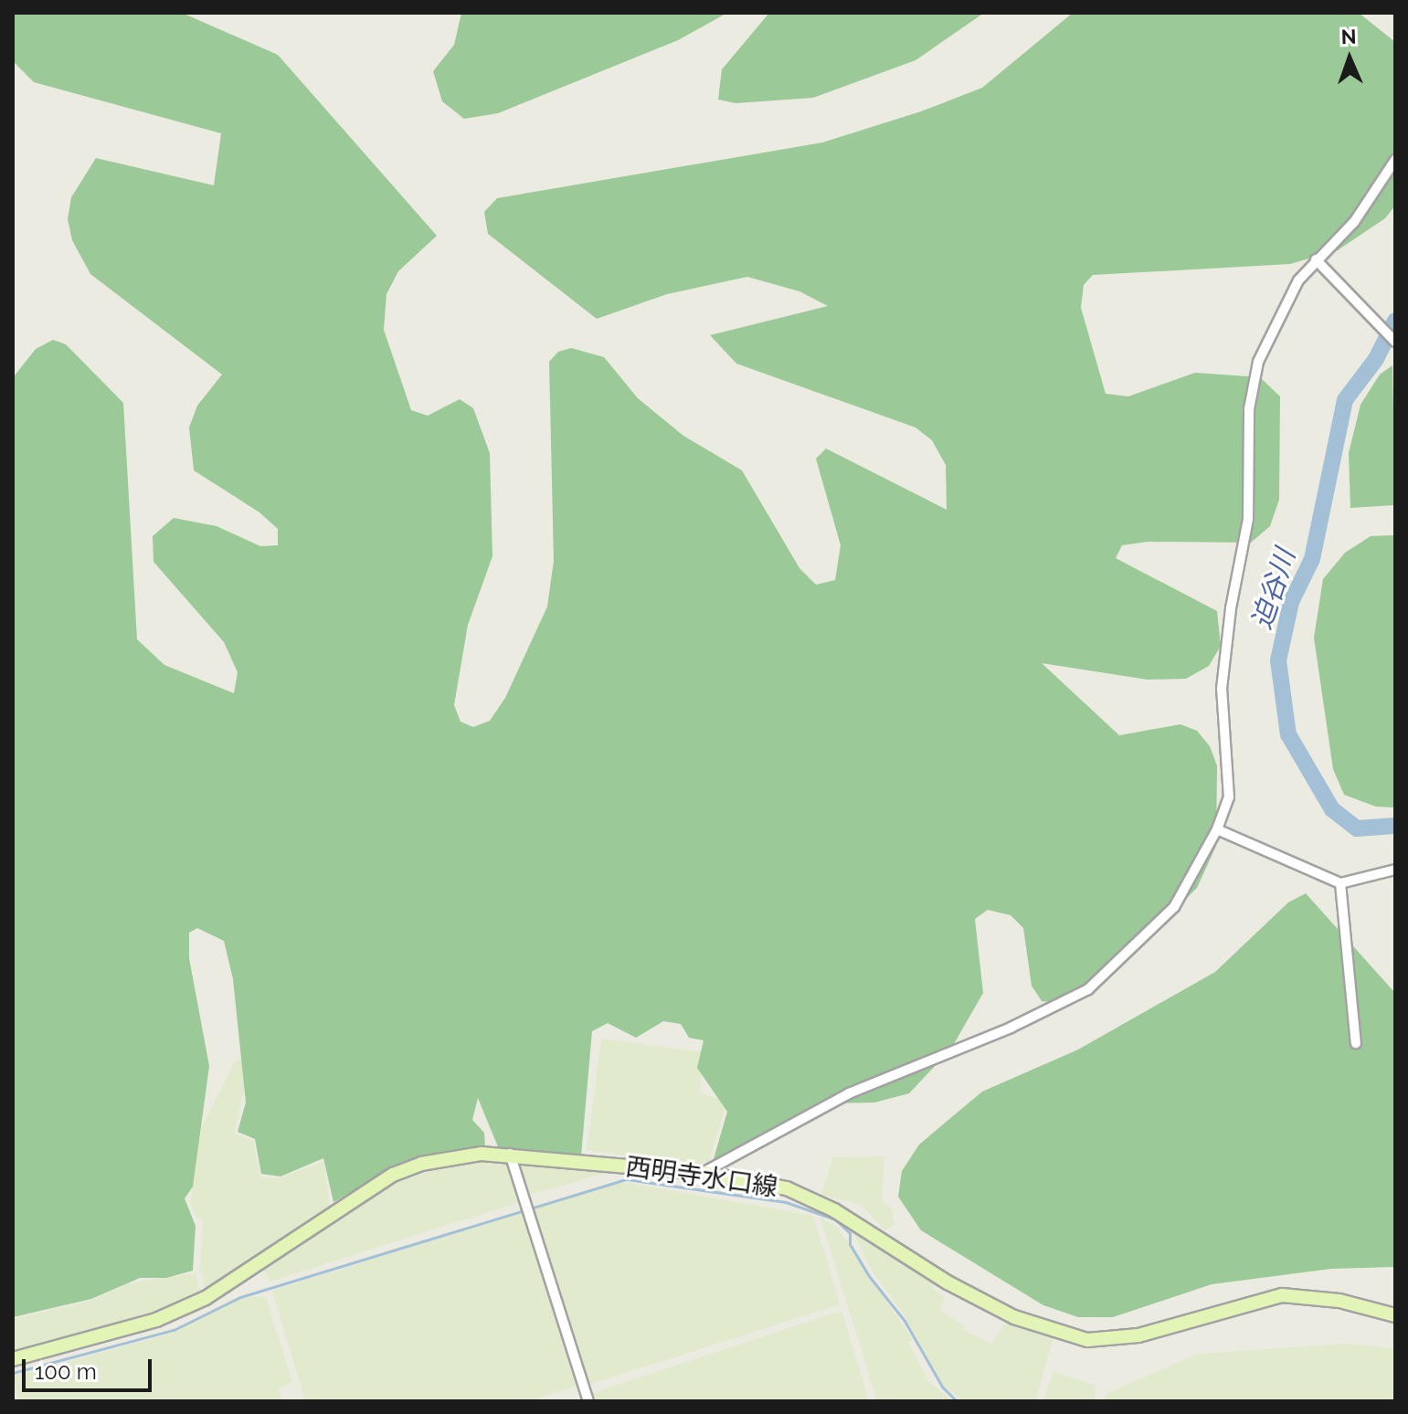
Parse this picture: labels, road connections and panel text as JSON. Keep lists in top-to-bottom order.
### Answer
{
  "streets": {
    "main road": ["西明寺水口線"]
  },
  "water": ["迫谷川"],
  "scale_bar": "100 m",
  "north": "top"
}
